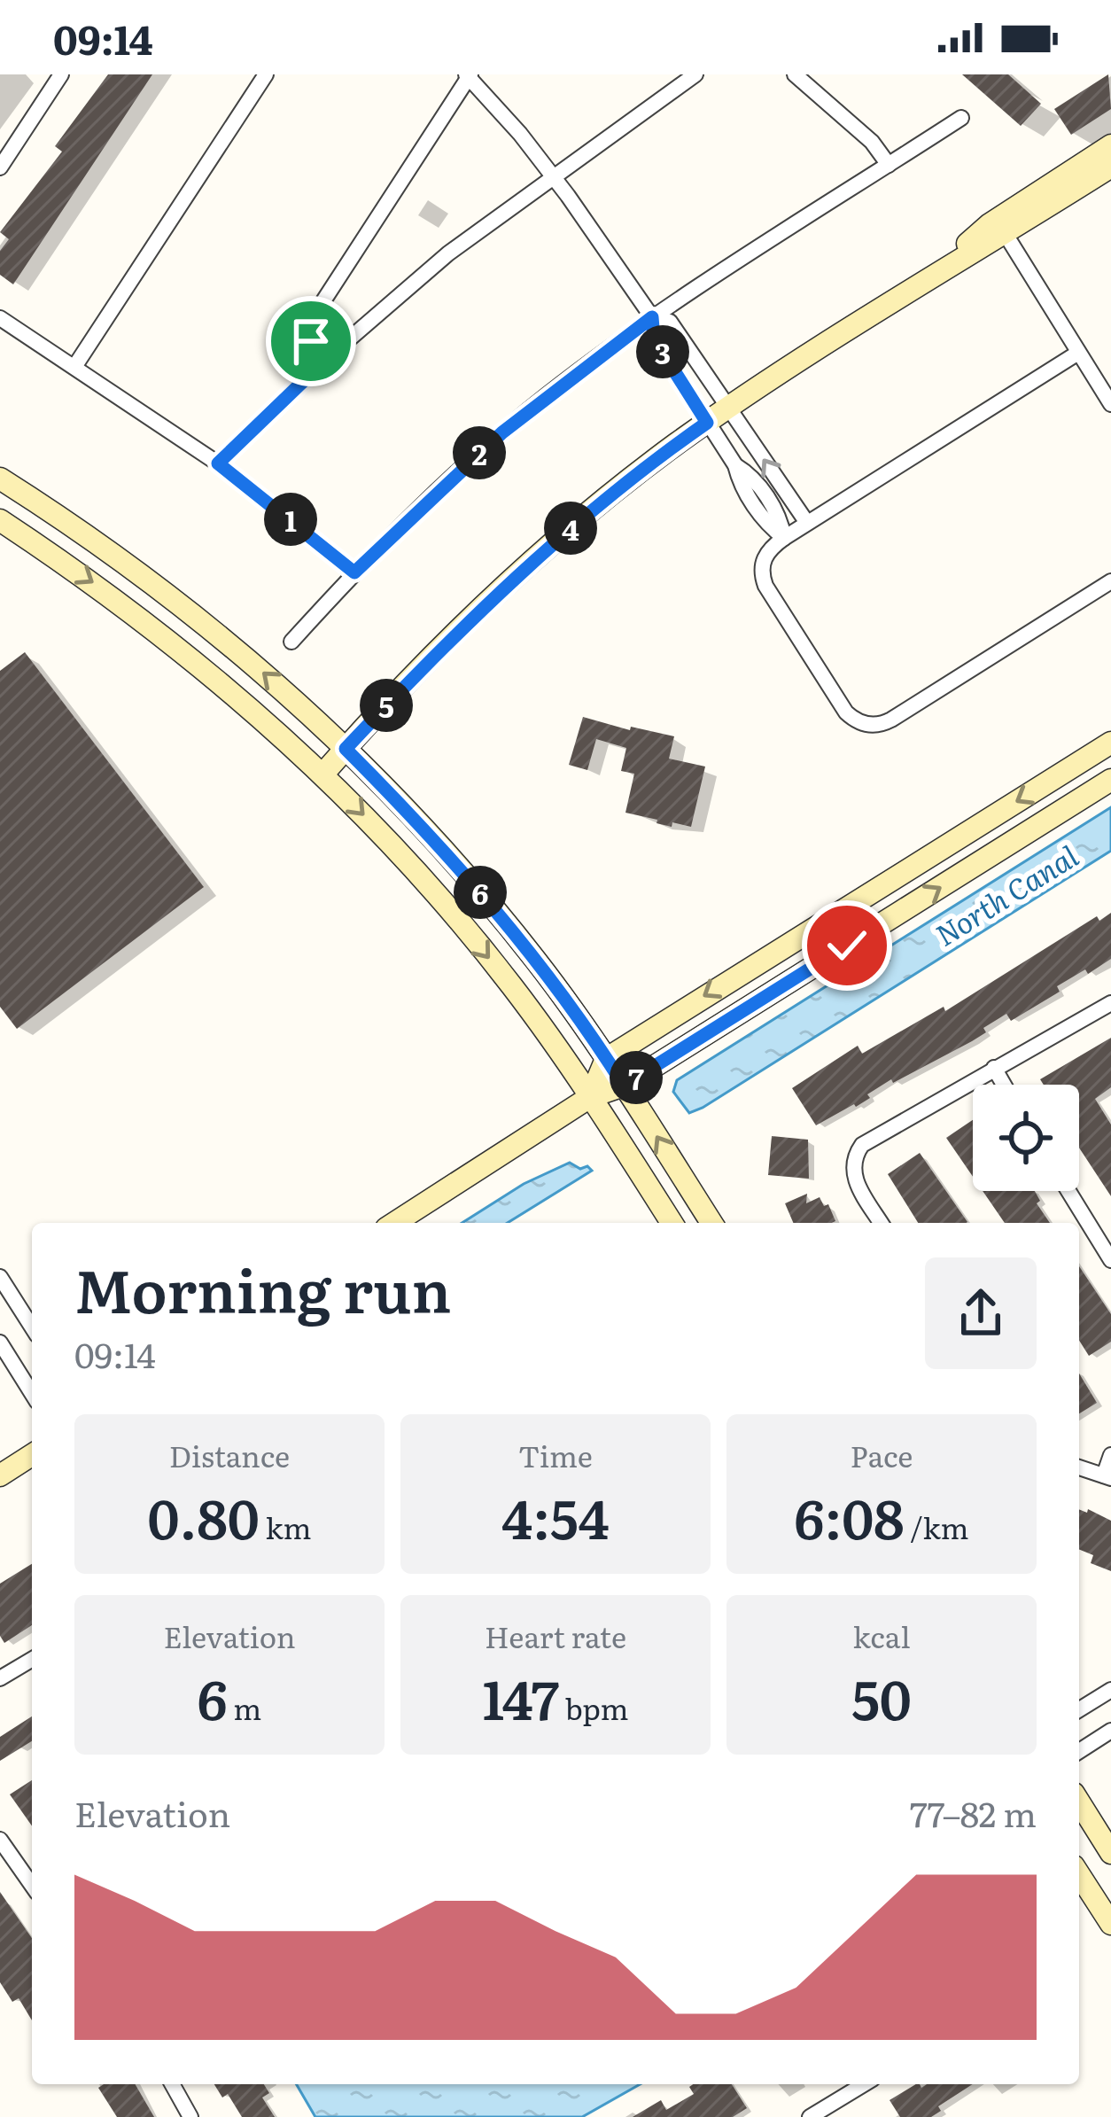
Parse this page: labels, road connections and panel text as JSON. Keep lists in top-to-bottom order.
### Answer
{
  "water": ["North Canal"],
  "page": {
    "status": "09:14",
    "pins": [
      "3",
      "2",
      "1",
      "4",
      "5",
      "6",
      "7"
    ],
    "heading": ["Morning run", "09:14"],
    "stats": [
      ["Distance", "0.80 km"],
      ["Time", "4:54"],
      ["Pace", "6:08 /km"],
      ["Elevation", "6 m"],
      ["Heart rate", "147 bpm"],
      ["kcal", "50"]
    ],
    "chart": ["Elevation", "77–82 m"]
  }
}
